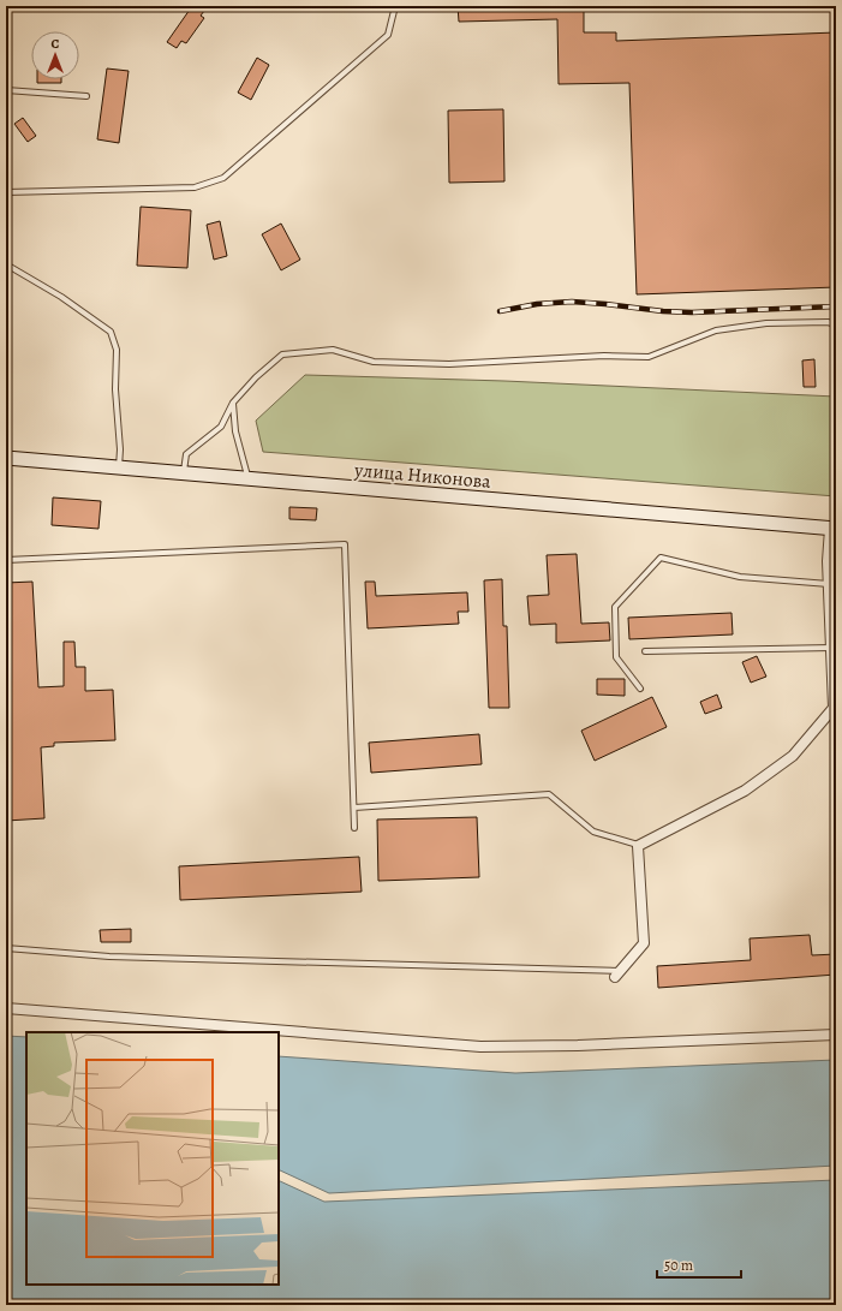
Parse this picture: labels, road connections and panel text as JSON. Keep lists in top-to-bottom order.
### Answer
{
  "streets": {
    "main road": ["улица Никонова"]
  },
  "scale_bar": "50 m",
  "north": "top"
}
